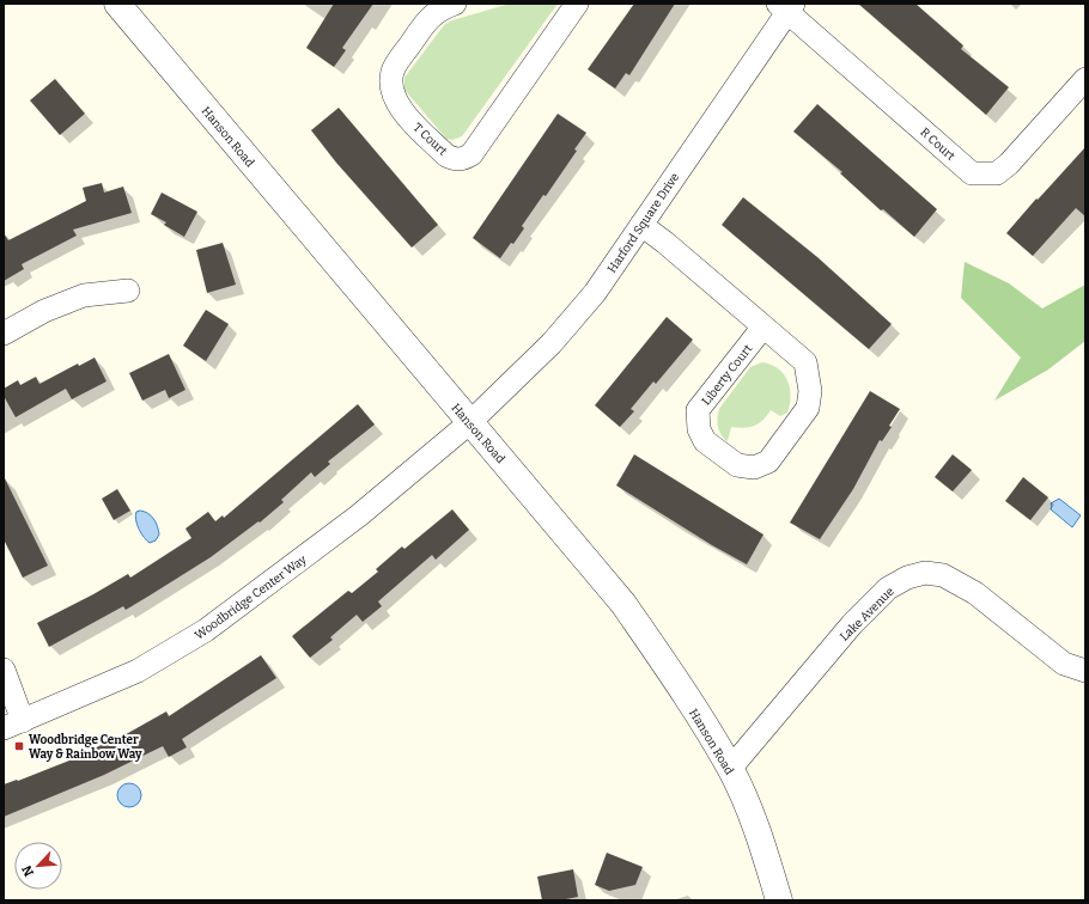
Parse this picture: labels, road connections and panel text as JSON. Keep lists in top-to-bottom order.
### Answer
{
  "streets": {
    "street": [
      "Hanson Road",
      "T Court",
      "R Court",
      "Harford Square Drive",
      "Liberty Court",
      "Woodbridge Center Way",
      "Lake Avenue"
    ]
  },
  "crossings": [
    ["Hanson Road", "Harford Square Drive"],
    ["Hanson Road", "Woodbridge Center Way"],
    ["Hanson Road", "Lake Avenue"],
    ["R Court", "Harford Square Drive"],
    ["Harford Square Drive", "Liberty Court"],
    ["Harford Square Drive", "Woodbridge Center Way"]
  ],
  "places": {
    "transit": ["Woodbridge Center Way & Rainbow Way"]
  },
  "north": "bottom left"
}
